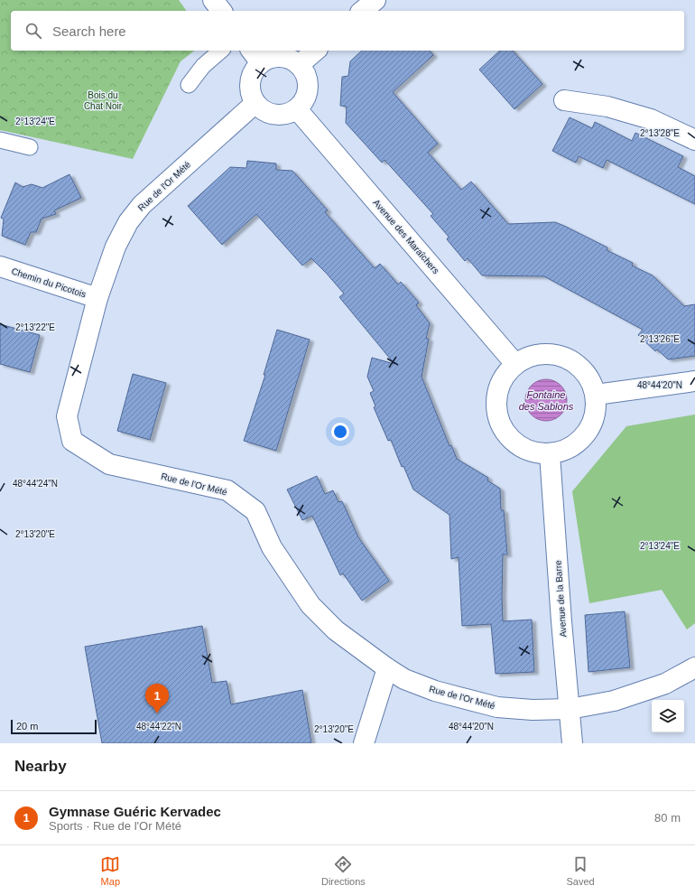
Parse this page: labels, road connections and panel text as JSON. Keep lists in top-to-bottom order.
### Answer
{
  "streets": {
    "street": [
      "Rue de l'Or Mété",
      "Avenue des Maraîchers",
      "Chemin du Picotois",
      "Avenue de la Barre"
    ]
  },
  "crossings": [
    ["Rue de l'Or Mété", "Avenue des Maraîchers"],
    ["Rue de l'Or Mété", "Chemin du Picotois"],
    ["Rue de l'Or Mété", "Avenue de la Barre"],
    ["Avenue des Maraîchers", "Avenue de la Barre"]
  ],
  "water": ["Fontaine des Sablons"],
  "parks": ["Bois du Chat Noir"],
  "scale_bar": "20 m",
  "page": {
    "search": "Search here",
    "pins": "1",
    "scale": "20 m",
    "heading": "Nearby",
    "list": [
      {
        "mark": "1",
        "name": "Gymnase Guéric Kervadec",
        "note": "Sports · Rue de l'Or Mété",
        "value": "80 m"
      }
    ],
    "nav": ["Map", "Directions", "Saved"]
  },
  "coordinates": [
    "2°13'24\"E",
    "2°13'28\"E",
    "2°13'22\"E",
    "2°13'26\"E",
    "48°44'20\"N",
    "48°44'24\"N",
    "2°13'20\"E",
    "48°44'22\"N"
  ]
}
